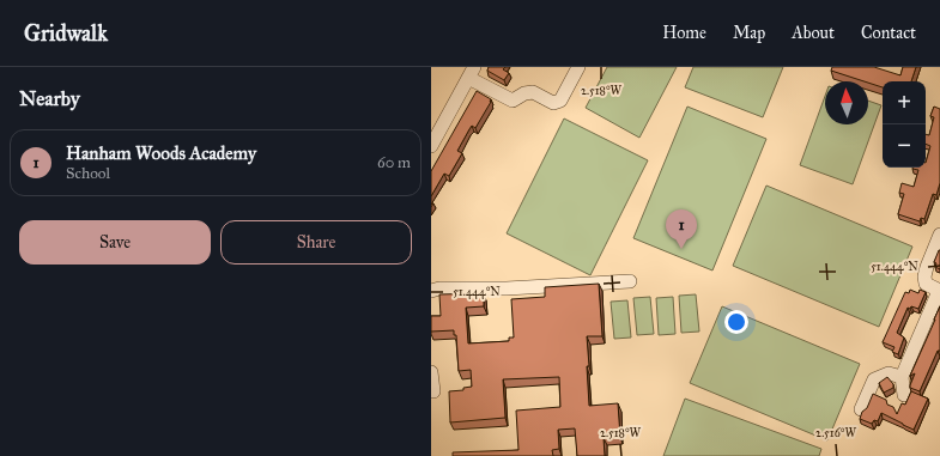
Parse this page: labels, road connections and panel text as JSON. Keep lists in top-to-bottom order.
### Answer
{
  "north": "top",
  "page": {
    "header": "Gridwalk",
    "nav": [
      "Home",
      "Map",
      "About",
      "Contact"
    ],
    "heading": "Nearby",
    "map_buttons": ["+", "−"],
    "list": [
      {
        "mark": "1",
        "name": "Hanham Woods Academy",
        "note": "School",
        "value": "60 m"
      }
    ],
    "buttons": ["Save", "Share"],
    "pins": "1"
  },
  "coordinates": ["2.518°W", "51.444°N", "2.516°W"]
}
